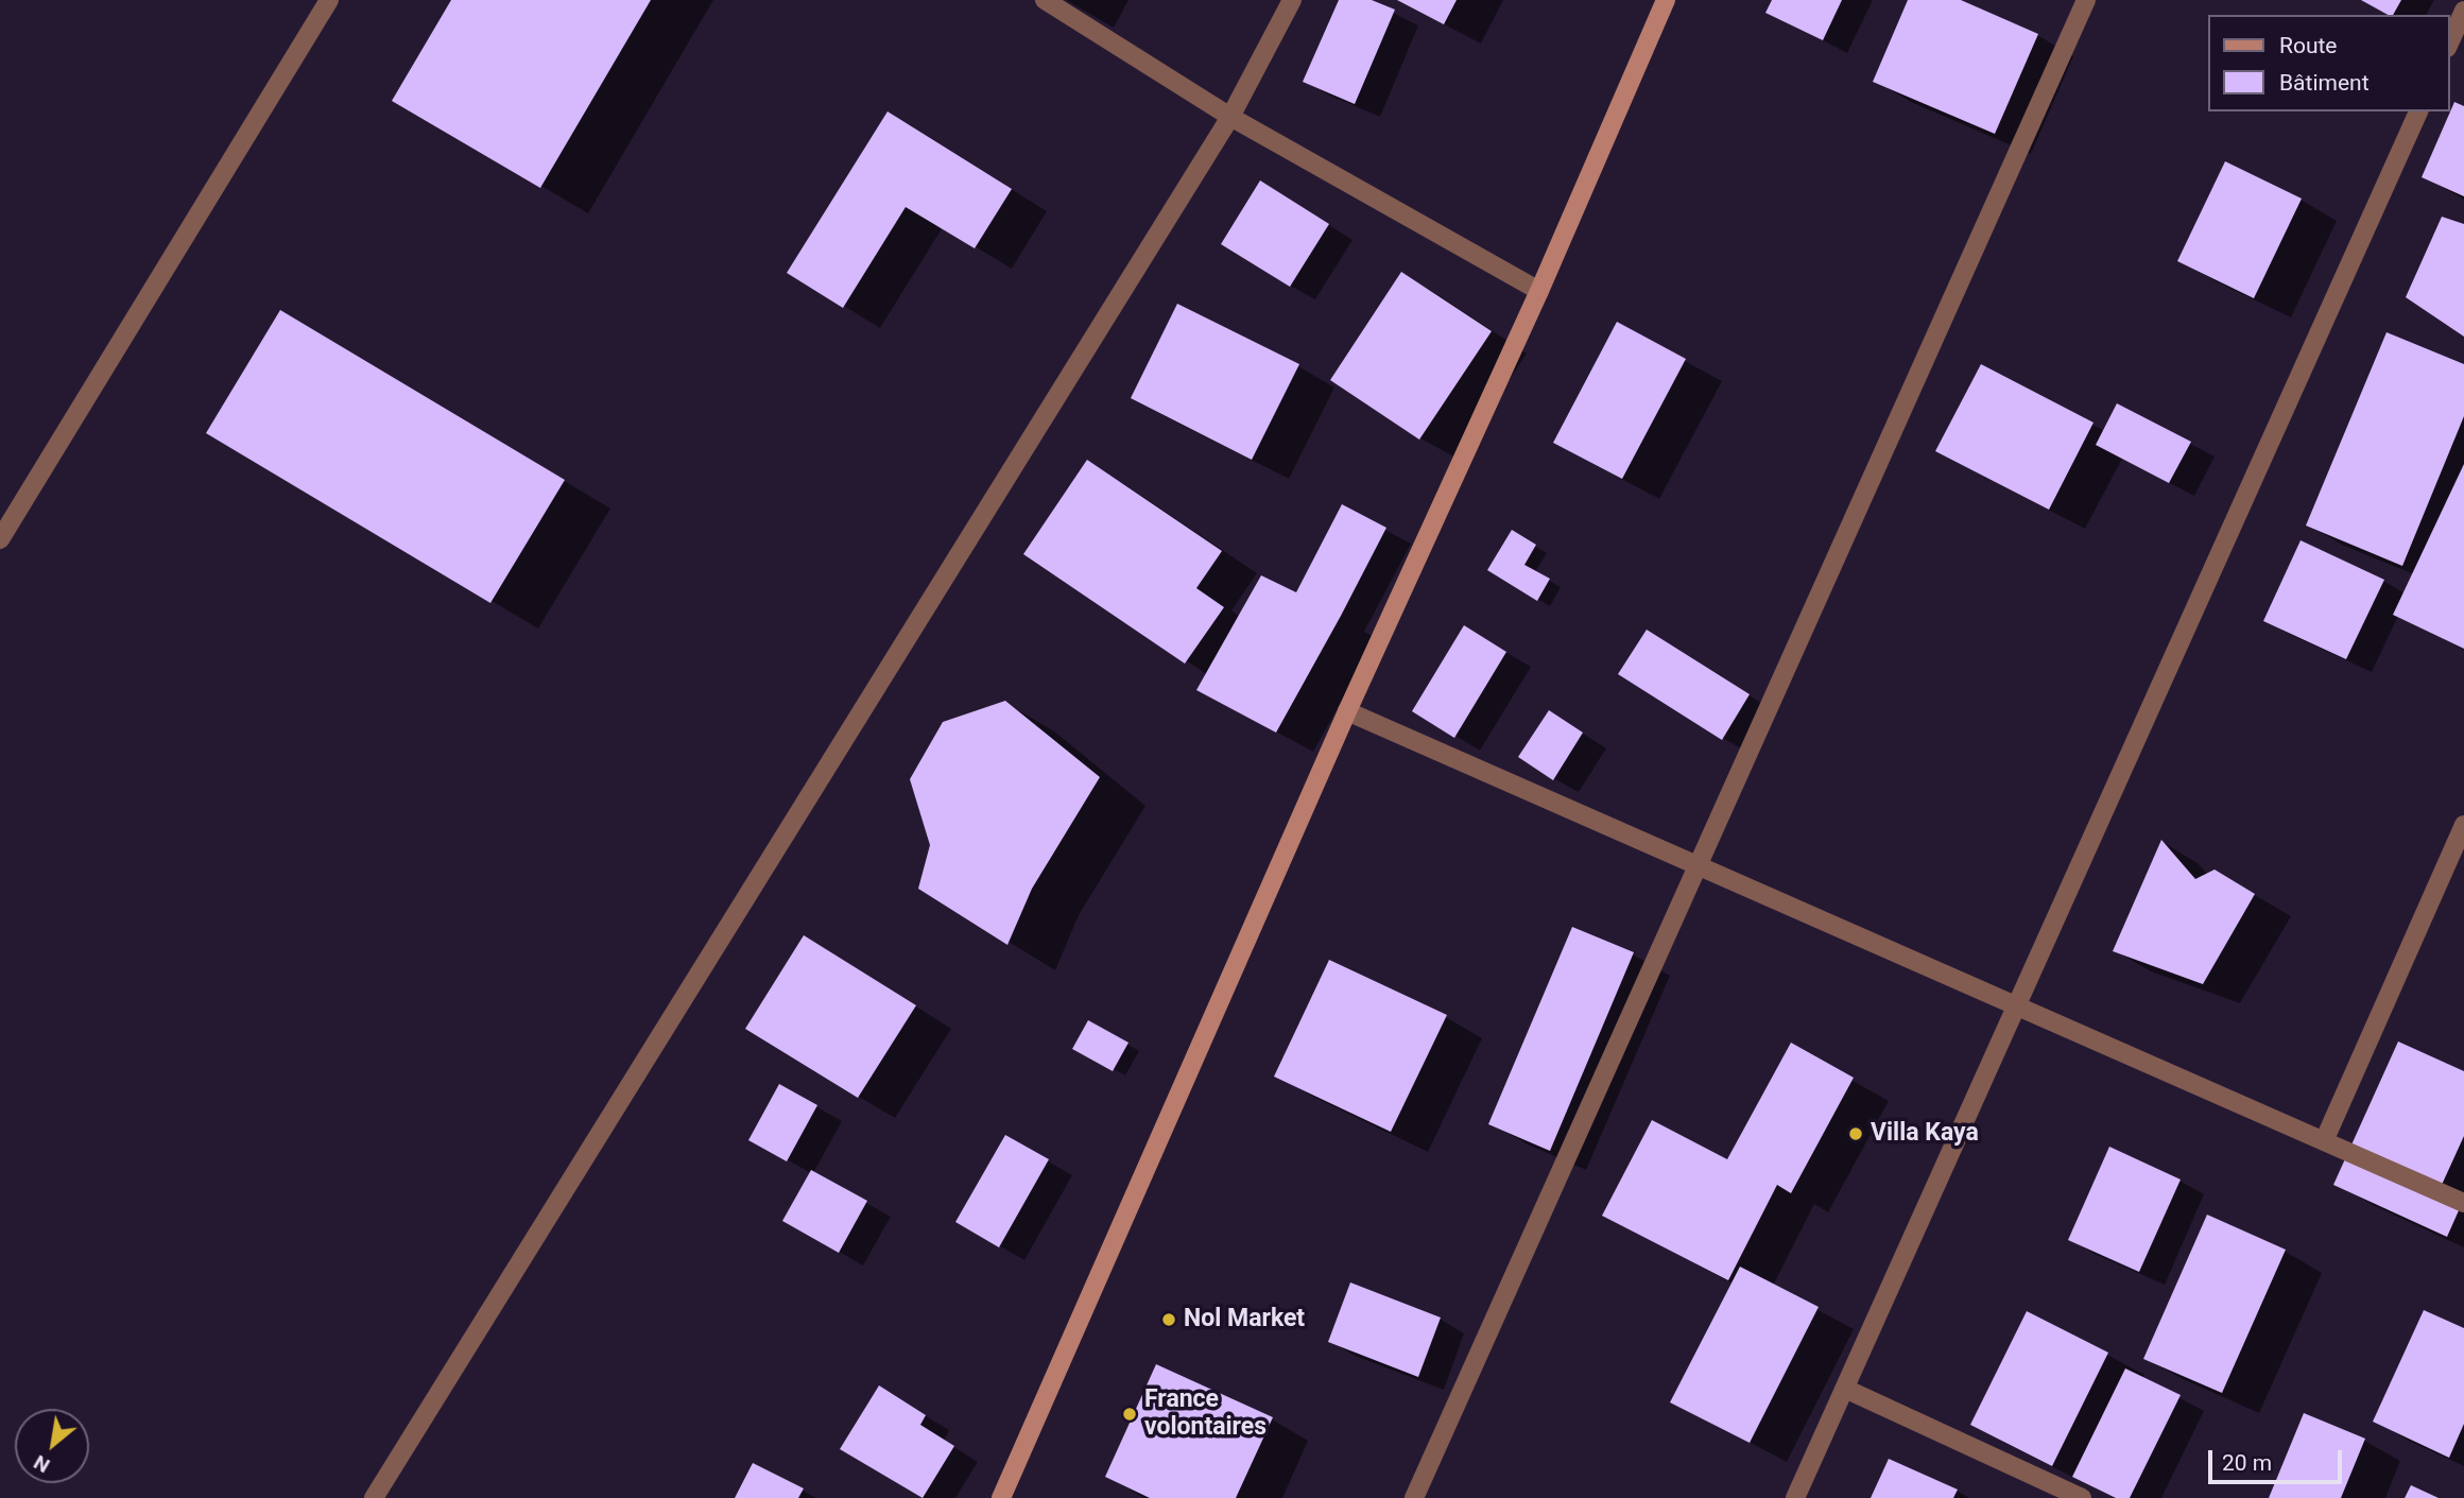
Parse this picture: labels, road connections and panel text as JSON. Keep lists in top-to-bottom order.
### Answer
{
  "places": ["Villa Kaya", "Nol Market", "France volontaires"],
  "legend": ["Route", "Bâtiment"],
  "scale_bar": "20 m",
  "north": "bottom left"
}
